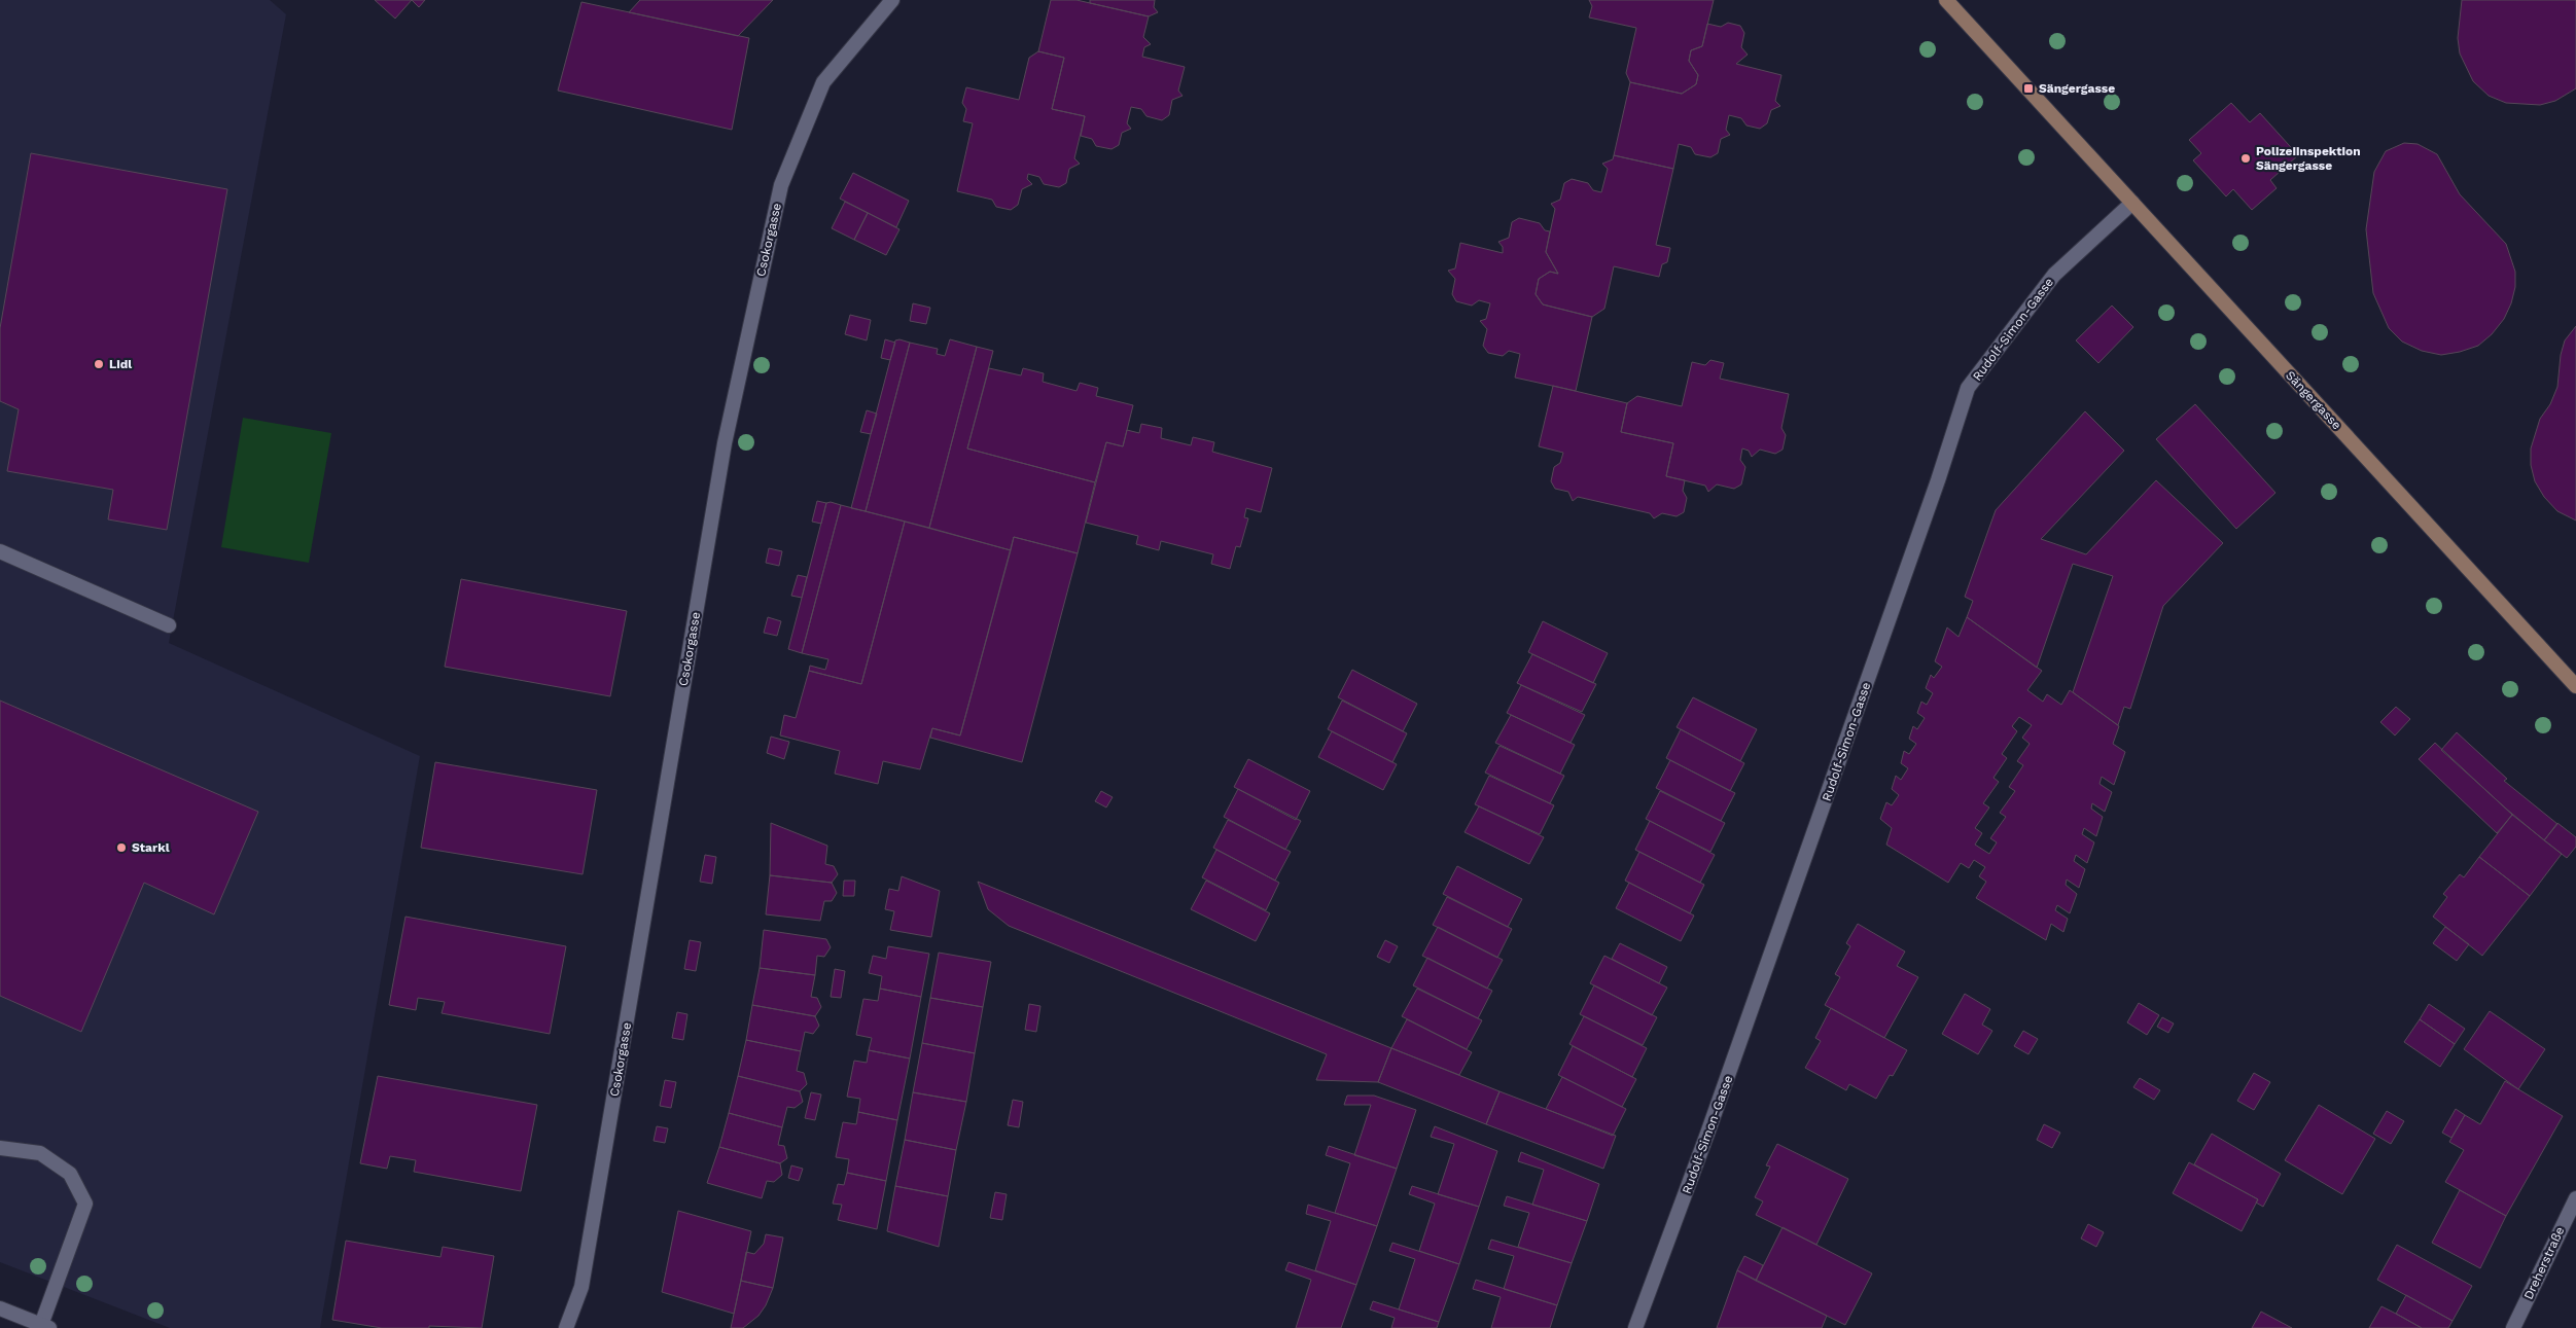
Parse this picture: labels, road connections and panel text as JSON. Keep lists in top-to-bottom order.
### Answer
{
  "streets": {
    "main road": ["Sängergasse"],
    "street": ["Csokorgasse", "Rudolf-Simon-Gasse", "Dreherstraße"]
  },
  "crossings": [
    ["Rudolf-Simon-Gasse", "Sängergasse"]
  ],
  "places": {
    "transit": ["Sängergasse"],
    "other": ["Polizeiinspektion Sängergasse", "Lidl", "Starkl"]
  }
}
